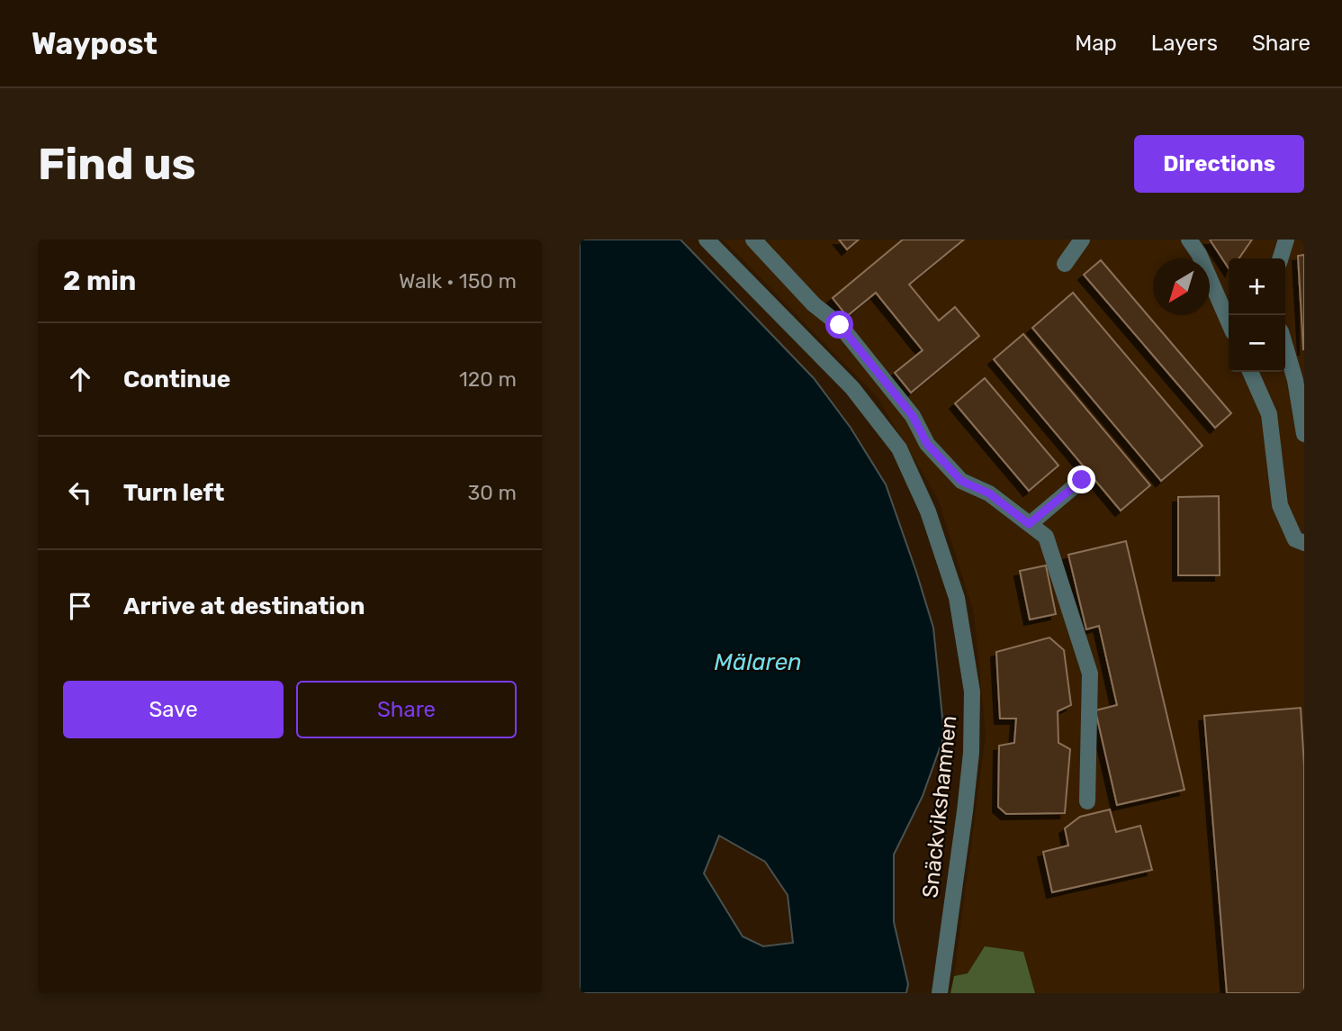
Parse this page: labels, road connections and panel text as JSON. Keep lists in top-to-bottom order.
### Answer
{
  "streets": {
    "street": ["Snäckvikshamnen"]
  },
  "water": ["Mälaren"],
  "north": "bottom left",
  "page": {
    "header": "Waypost",
    "nav": ["Map", "Layers", "Share"],
    "buttons": [
      "Directions",
      ["Save", "Share"]
    ],
    "title": "Find us",
    "heading": ["2 min", "Walk · 150 m"],
    "map_buttons": ["+", "−"],
    "list": [
      ["Continue", "120 m"],
      ["Turn left", "30 m"],
      "Arrive at destination"
    ]
  }
}
